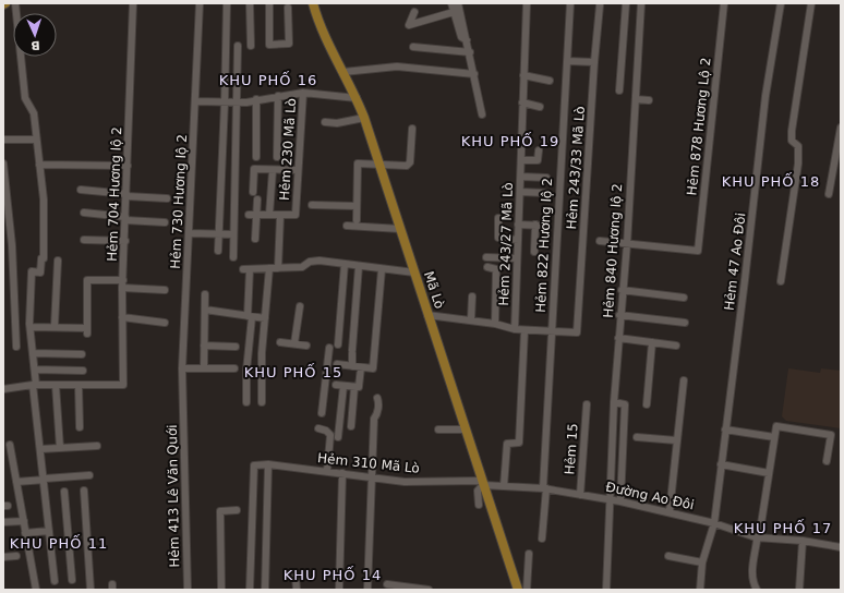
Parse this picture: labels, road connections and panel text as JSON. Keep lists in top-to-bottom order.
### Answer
{
  "streets": {
    "main road": ["Mã Lò"],
    "street": [
      "Hẻm 878 Hương Lộ 2",
      "Hẻm 230 Mã Lò",
      "Hẻm 243/33 Mã Lò",
      "Hẻm 704 Hương lộ 2",
      "Hẻm 730 Hương lộ 2",
      "Hẻm 243/27 Mã Lò",
      "Hẻm 822 Hương lộ 2",
      "Hẻm 840 Hương lộ 2",
      "Hẻm 47 Ao Đôi",
      "Hẻm 15",
      "Hẻm 310 Mã Lò",
      "Hẻm 413 Lê Văn Quới",
      "Đường Ao Đôi"
    ]
  },
  "crossings": [
    ["Hẻm 878 Hương Lộ 2", "Hẻm 840 Hương lộ 2"],
    ["Hẻm 230 Mã Lò", "Mã Lò"],
    ["Hẻm 243/33 Mã Lò", "Hẻm 822 Hương lộ 2"],
    ["Hẻm 730 Hương lộ 2", "Hẻm 413 Lê Văn Quới"],
    ["Hẻm 822 Hương lộ 2", "Đường Ao Đôi"],
    ["Hẻm 840 Hương lộ 2", "Đường Ao Đôi"],
    ["Hẻm 47 Ao Đôi", "Đường Ao Đôi"],
    ["Mã Lò", "Hẻm 310 Mã Lò"],
    ["Mã Lò", "Đường Ao Đôi"],
    ["Hẻm 15", "Đường Ao Đôi"],
    ["Hẻm 310 Mã Lò", "Đường Ao Đôi"]
  ],
  "districts": [
    "KHU PHỐ 16",
    "KHU PHỐ 19",
    "KHU PHỐ 18",
    "KHU PHỐ 15",
    "KHU PHỐ 17",
    "KHU PHỐ 11",
    "KHU PHỐ 14"
  ],
  "north": "bottom"
}
